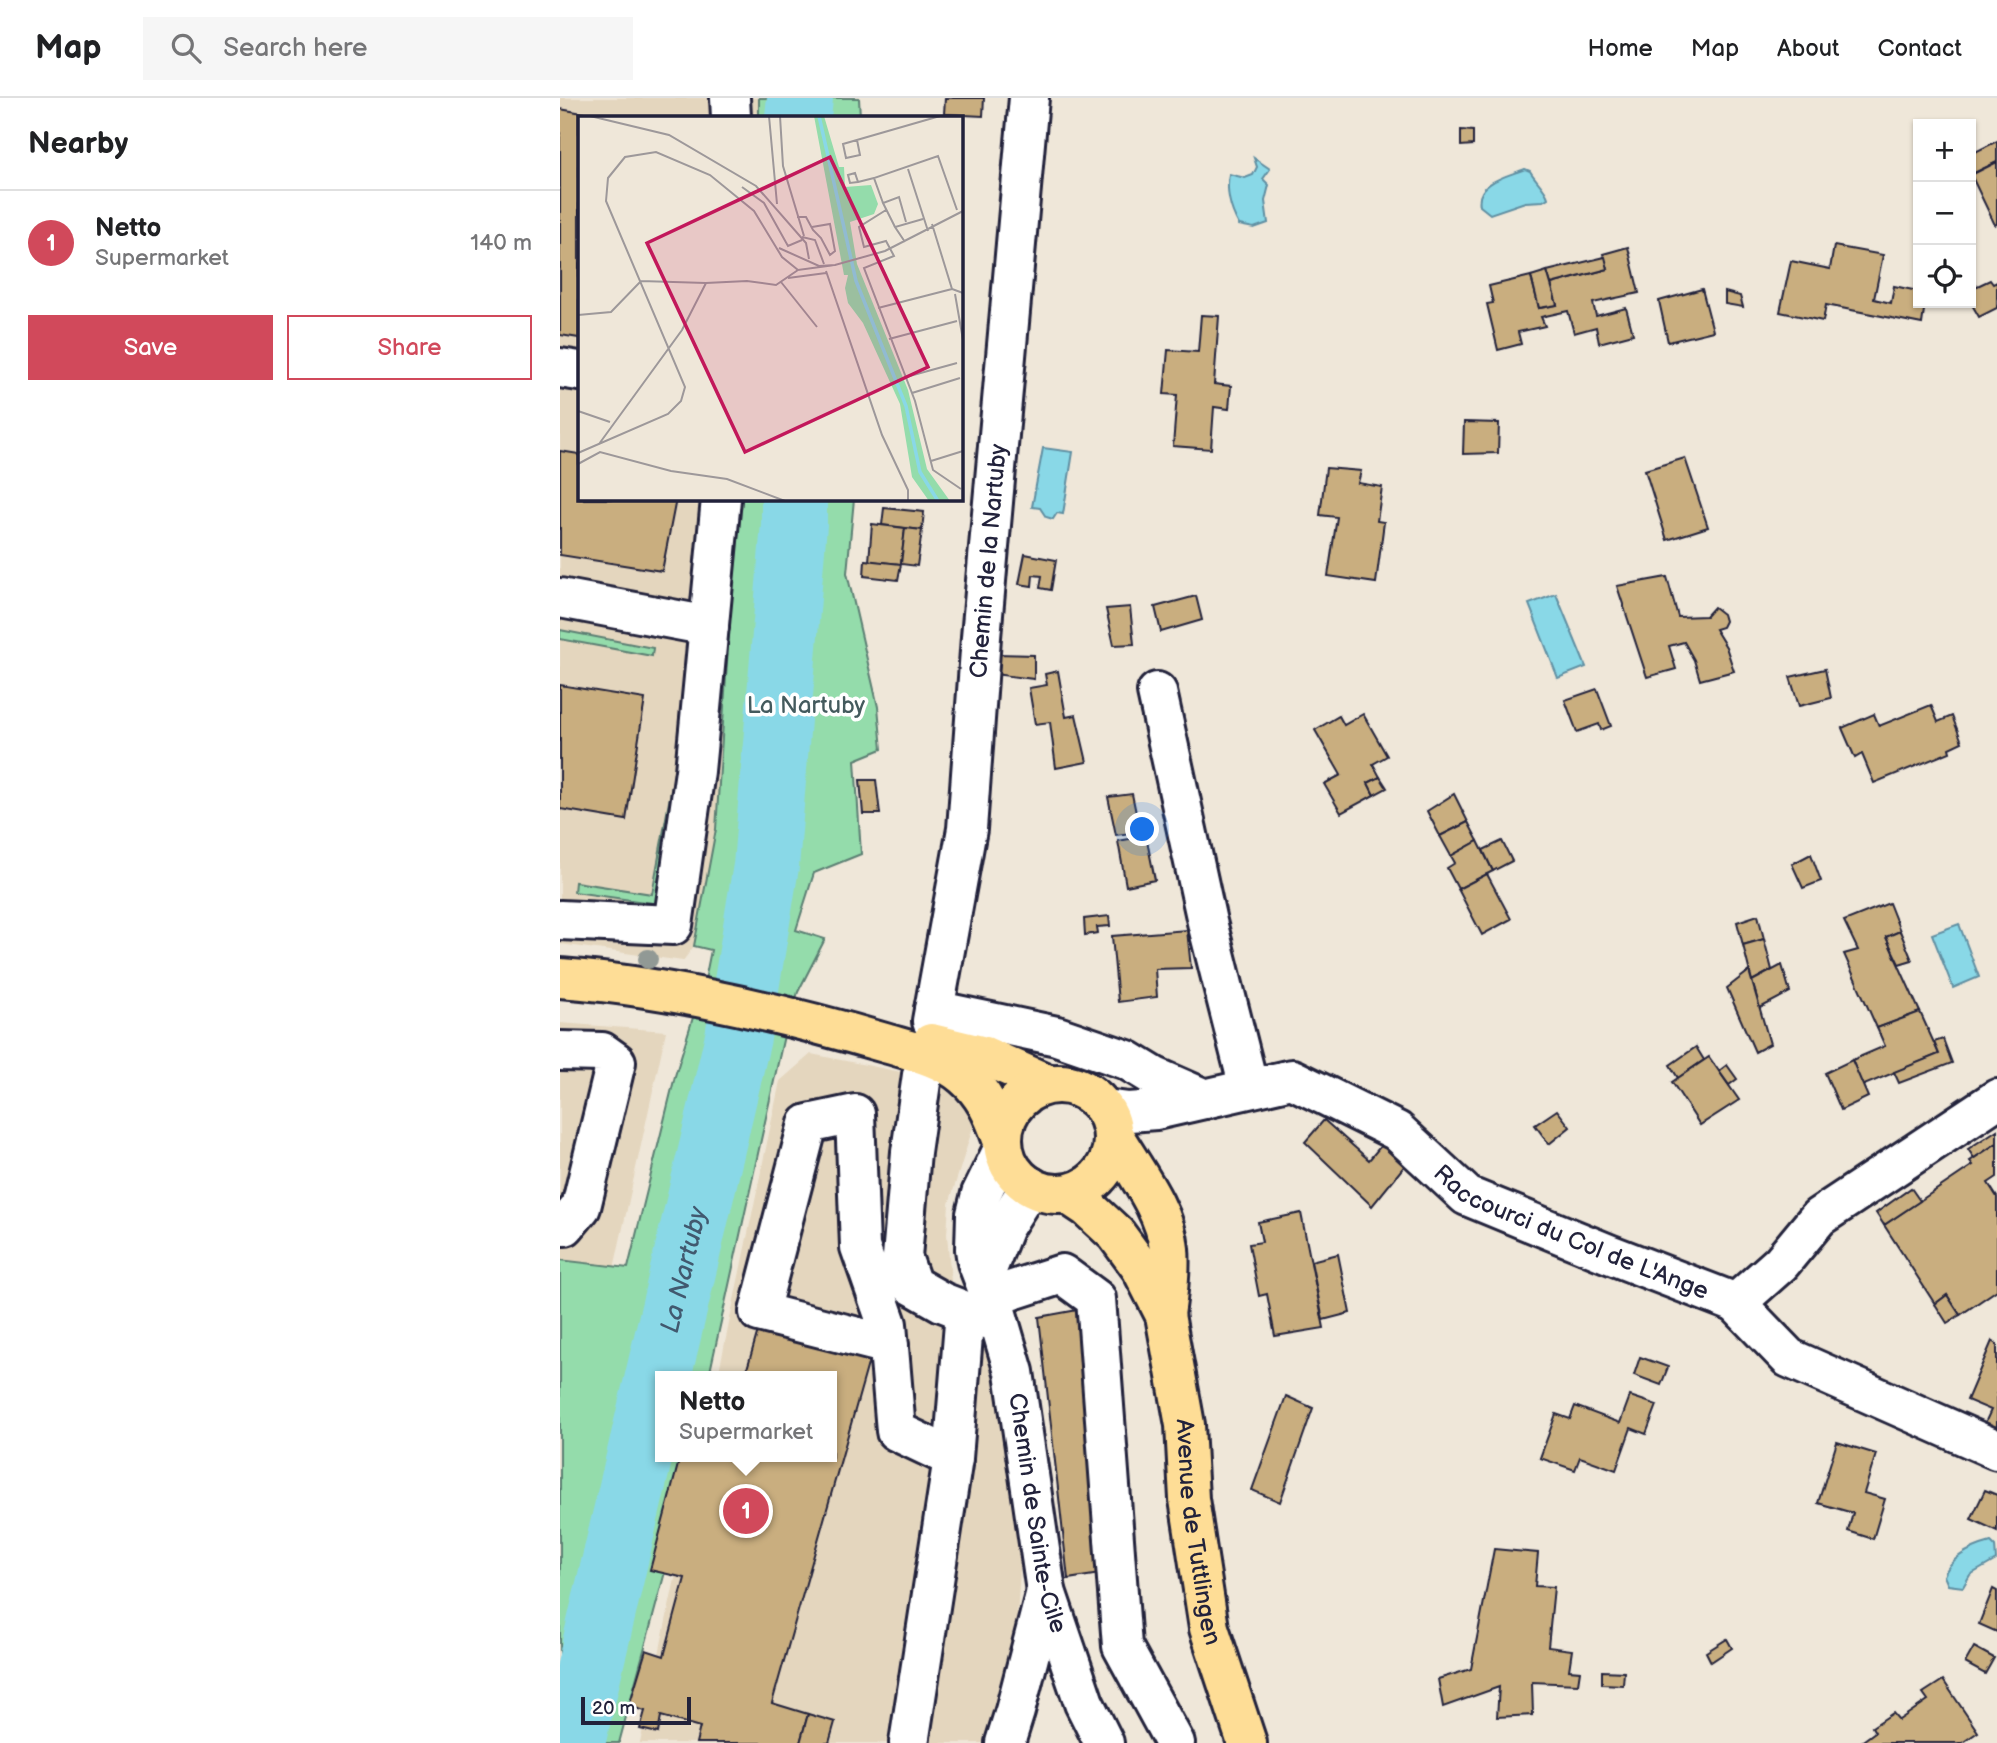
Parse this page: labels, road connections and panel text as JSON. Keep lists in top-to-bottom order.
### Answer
{
  "streets": {
    "main road": ["Avenue de Tuttlingen"],
    "street": ["Chemin de la Nartuby", "Raccourci du Col de L'Ange", "Chemin de Sainte-Cile"]
  },
  "crossings": [
    ["Chemin de la Nartuby", "Raccourci du Col de L'Ange"],
    ["Raccourci du Col de L'Ange", "Chemin de Sainte-Cile"],
    ["Raccourci du Col de L'Ange", "Avenue de Tuttlingen"],
    ["Chemin de Sainte-Cile", "Avenue de Tuttlingen"]
  ],
  "water": ["La Nartuby"],
  "parks": ["La Nartuby"],
  "scale_bar": "20 m",
  "page": {
    "header": "Map",
    "search": "Search here",
    "nav": [
      "Home",
      "Map",
      "About",
      "Contact"
    ],
    "heading": "Nearby",
    "map_buttons": ["+", "−"],
    "list": [
      {
        "mark": "1",
        "name": "Netto",
        "note": "Supermarket",
        "value": "140 m"
      }
    ],
    "buttons": ["Save", "Share"],
    "popup": ["Netto", "Supermarket"],
    "pins": "1",
    "scale": "20 m"
  }
}
